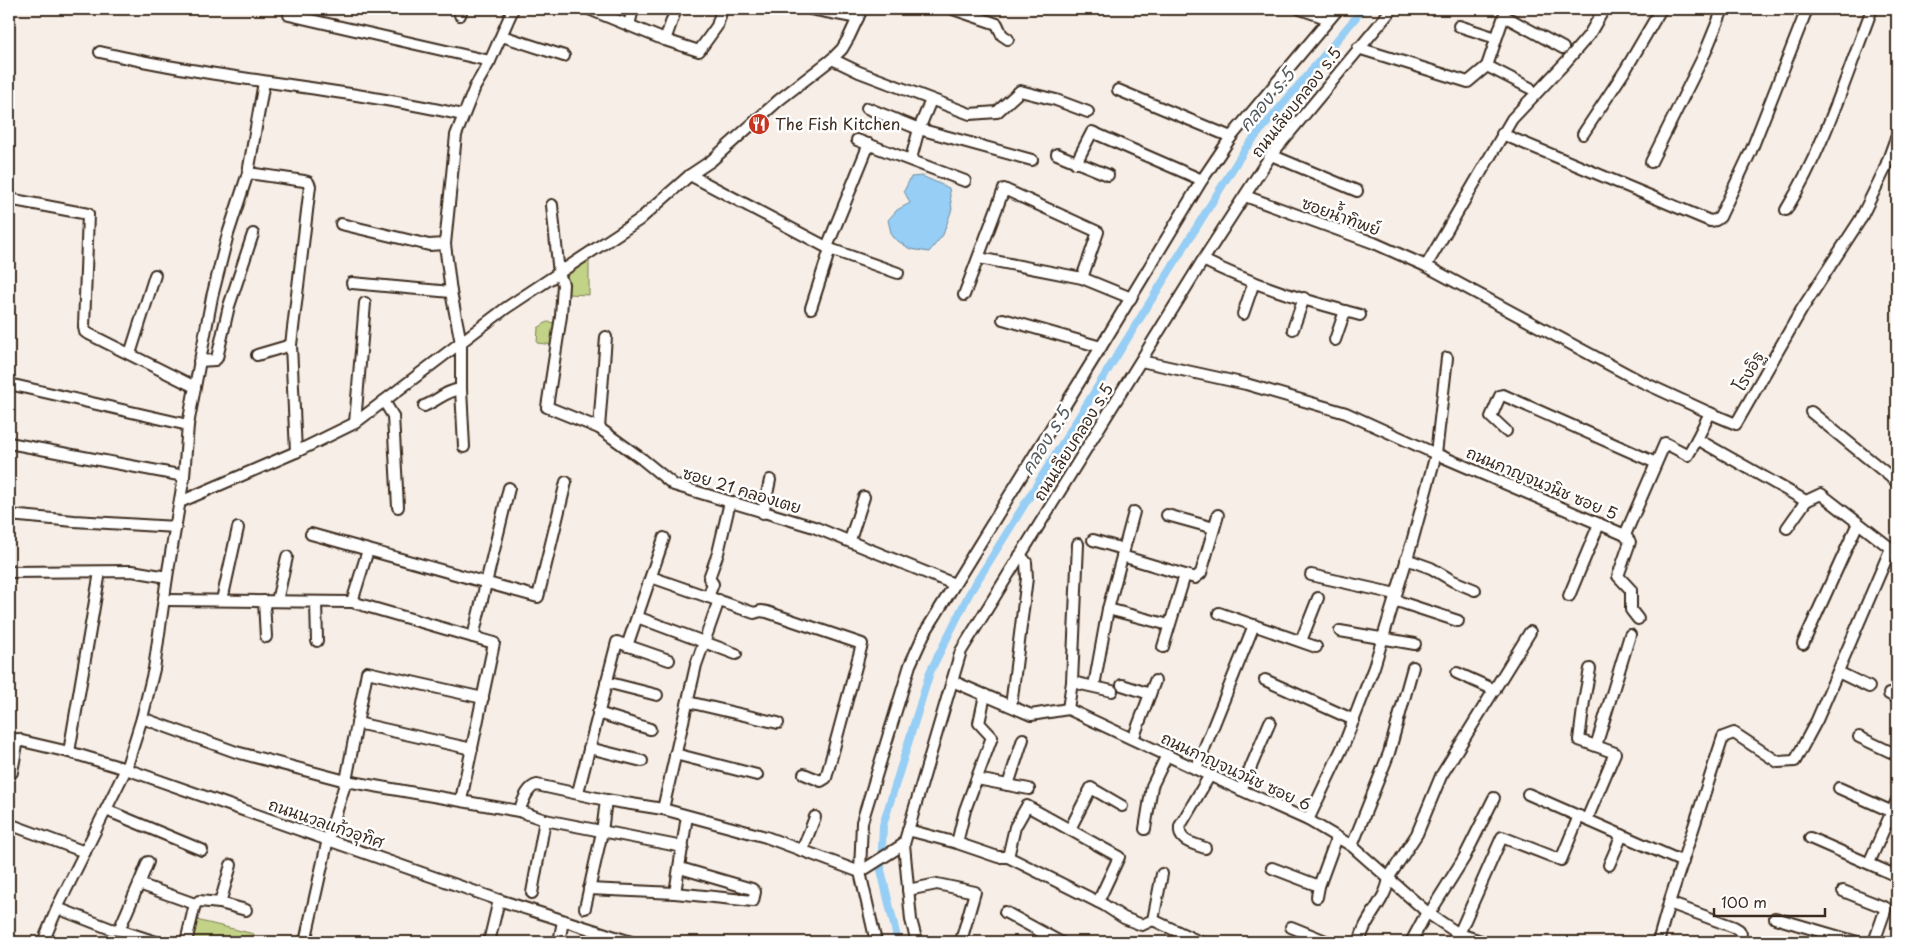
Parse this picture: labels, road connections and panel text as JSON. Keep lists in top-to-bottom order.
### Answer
{
  "streets": {
    "street": [
      "ถนนเลียบคลอง ร.5",
      "ซอยน้ำทิพย์",
      "โรงอิฐ",
      "ถนนกาญจนวนิช ซอย 5",
      "ซอย 21 คลองเตย",
      "ถนนกาญจนวนิช ซอย 6",
      "ถนนนวลแก้วอุทิศ"
    ]
  },
  "crossings": [
    ["ถนนเลียบคลอง ร.5", "ซอยน้ำทิพย์"],
    ["ถนนเลียบคลอง ร.5", "ถนนกาญจนวนิช ซอย 5"],
    ["ถนนเลียบคลอง ร.5", "ซอย 21 คลองเตย"],
    ["ซอยน้ำทิพย์", "โรงอิฐ"]
  ],
  "water": ["คลอง ร.5"],
  "places": {
    "restaurant": ["The Fish Kitchen"]
  },
  "scale_bar": "100 m"
}
